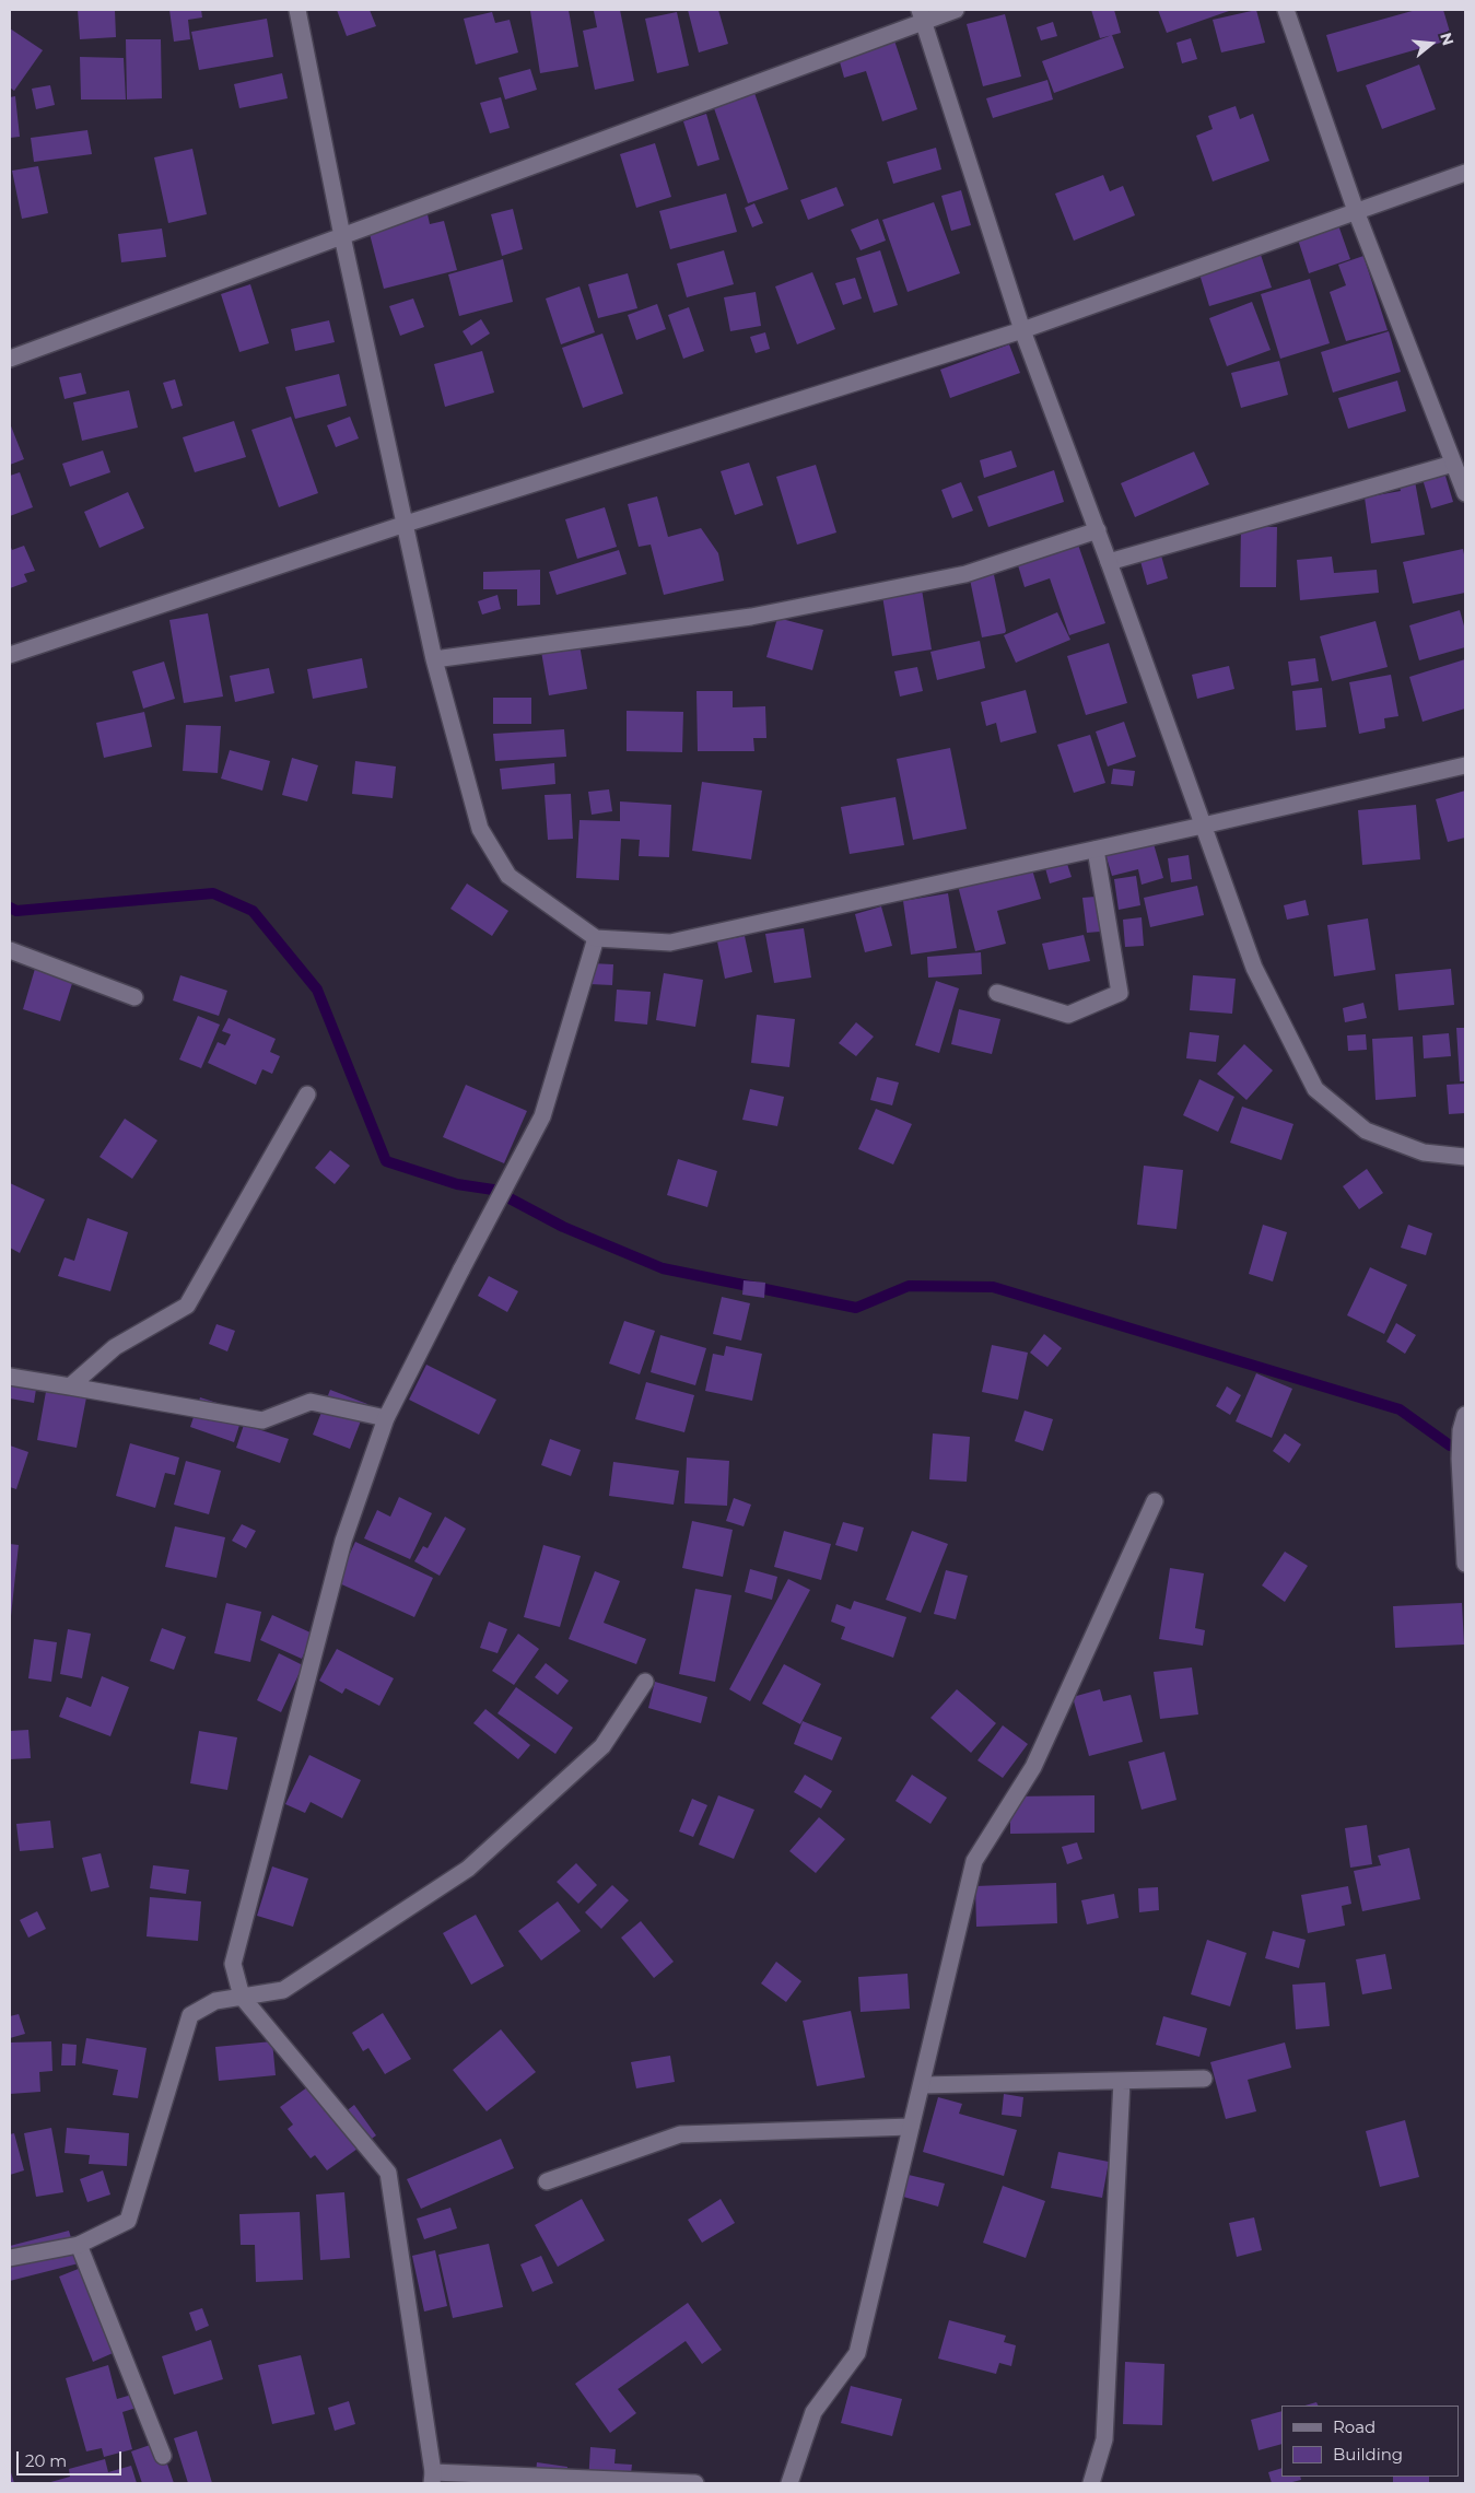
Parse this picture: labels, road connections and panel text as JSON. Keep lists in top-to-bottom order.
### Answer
{
  "legend": ["Road", "Building"],
  "scale_bar": "20 m",
  "north": "right"
}
